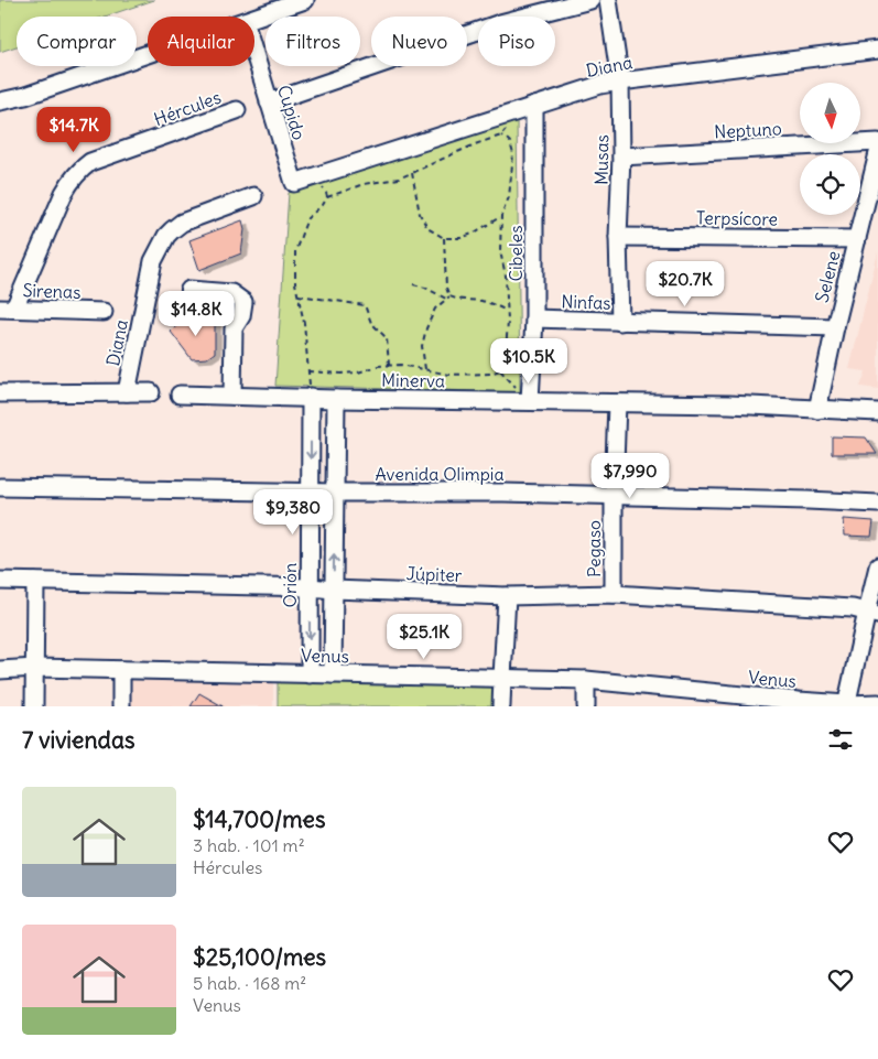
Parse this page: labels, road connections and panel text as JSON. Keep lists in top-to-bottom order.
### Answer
{
  "streets": {
    "street": [
      "Diana",
      "Hércules",
      "Cupido",
      "Neptuno",
      "Musas",
      "Terpsícore",
      "Cibeles",
      "Selene",
      "Sirenas",
      "Ninfas",
      "Minerva",
      "Avenida Olimpia",
      "Pegaso",
      "Júpiter",
      "Orión",
      "Venus"
    ]
  },
  "crossings": [
    ["Diana", "Cupido"],
    ["Diana", "Musas"],
    ["Diana", "Cibeles"],
    ["Hércules", "Sirenas"],
    ["Neptuno", "Musas"],
    ["Musas", "Terpsícore"],
    ["Musas", "Ninfas"],
    ["Terpsícore", "Selene"],
    ["Cibeles", "Ninfas"],
    ["Cibeles", "Minerva"],
    ["Selene", "Ninfas"],
    ["Selene", "Minerva"],
    ["Minerva", "Pegaso"],
    ["Minerva", "Orión"],
    ["Avenida Olimpia", "Pegaso"],
    ["Avenida Olimpia", "Orión"],
    ["Pegaso", "Júpiter"],
    ["Júpiter", "Orión"],
    ["Orión", "Venus"]
  ],
  "north": "bottom",
  "page": {
    "chip": [
      "Comprar",
      "Alquilar",
      "Filtros",
      "Nuevo",
      "Piso"
    ],
    "price": [
      "$14.7K",
      "$20.7K",
      "$14.8K",
      "$10.5K",
      "$7,990",
      "$9,380",
      "$25.1K"
    ],
    "heading": "7 viviendas",
    "list": [
      {
        "name": "$14,700/mes",
        "note": "3 hab. · 101 m² · Hércules"
      },
      {
        "name": "$25,100/mes",
        "note": "5 hab. · 168 m² · Venus"
      }
    ]
  }
}
